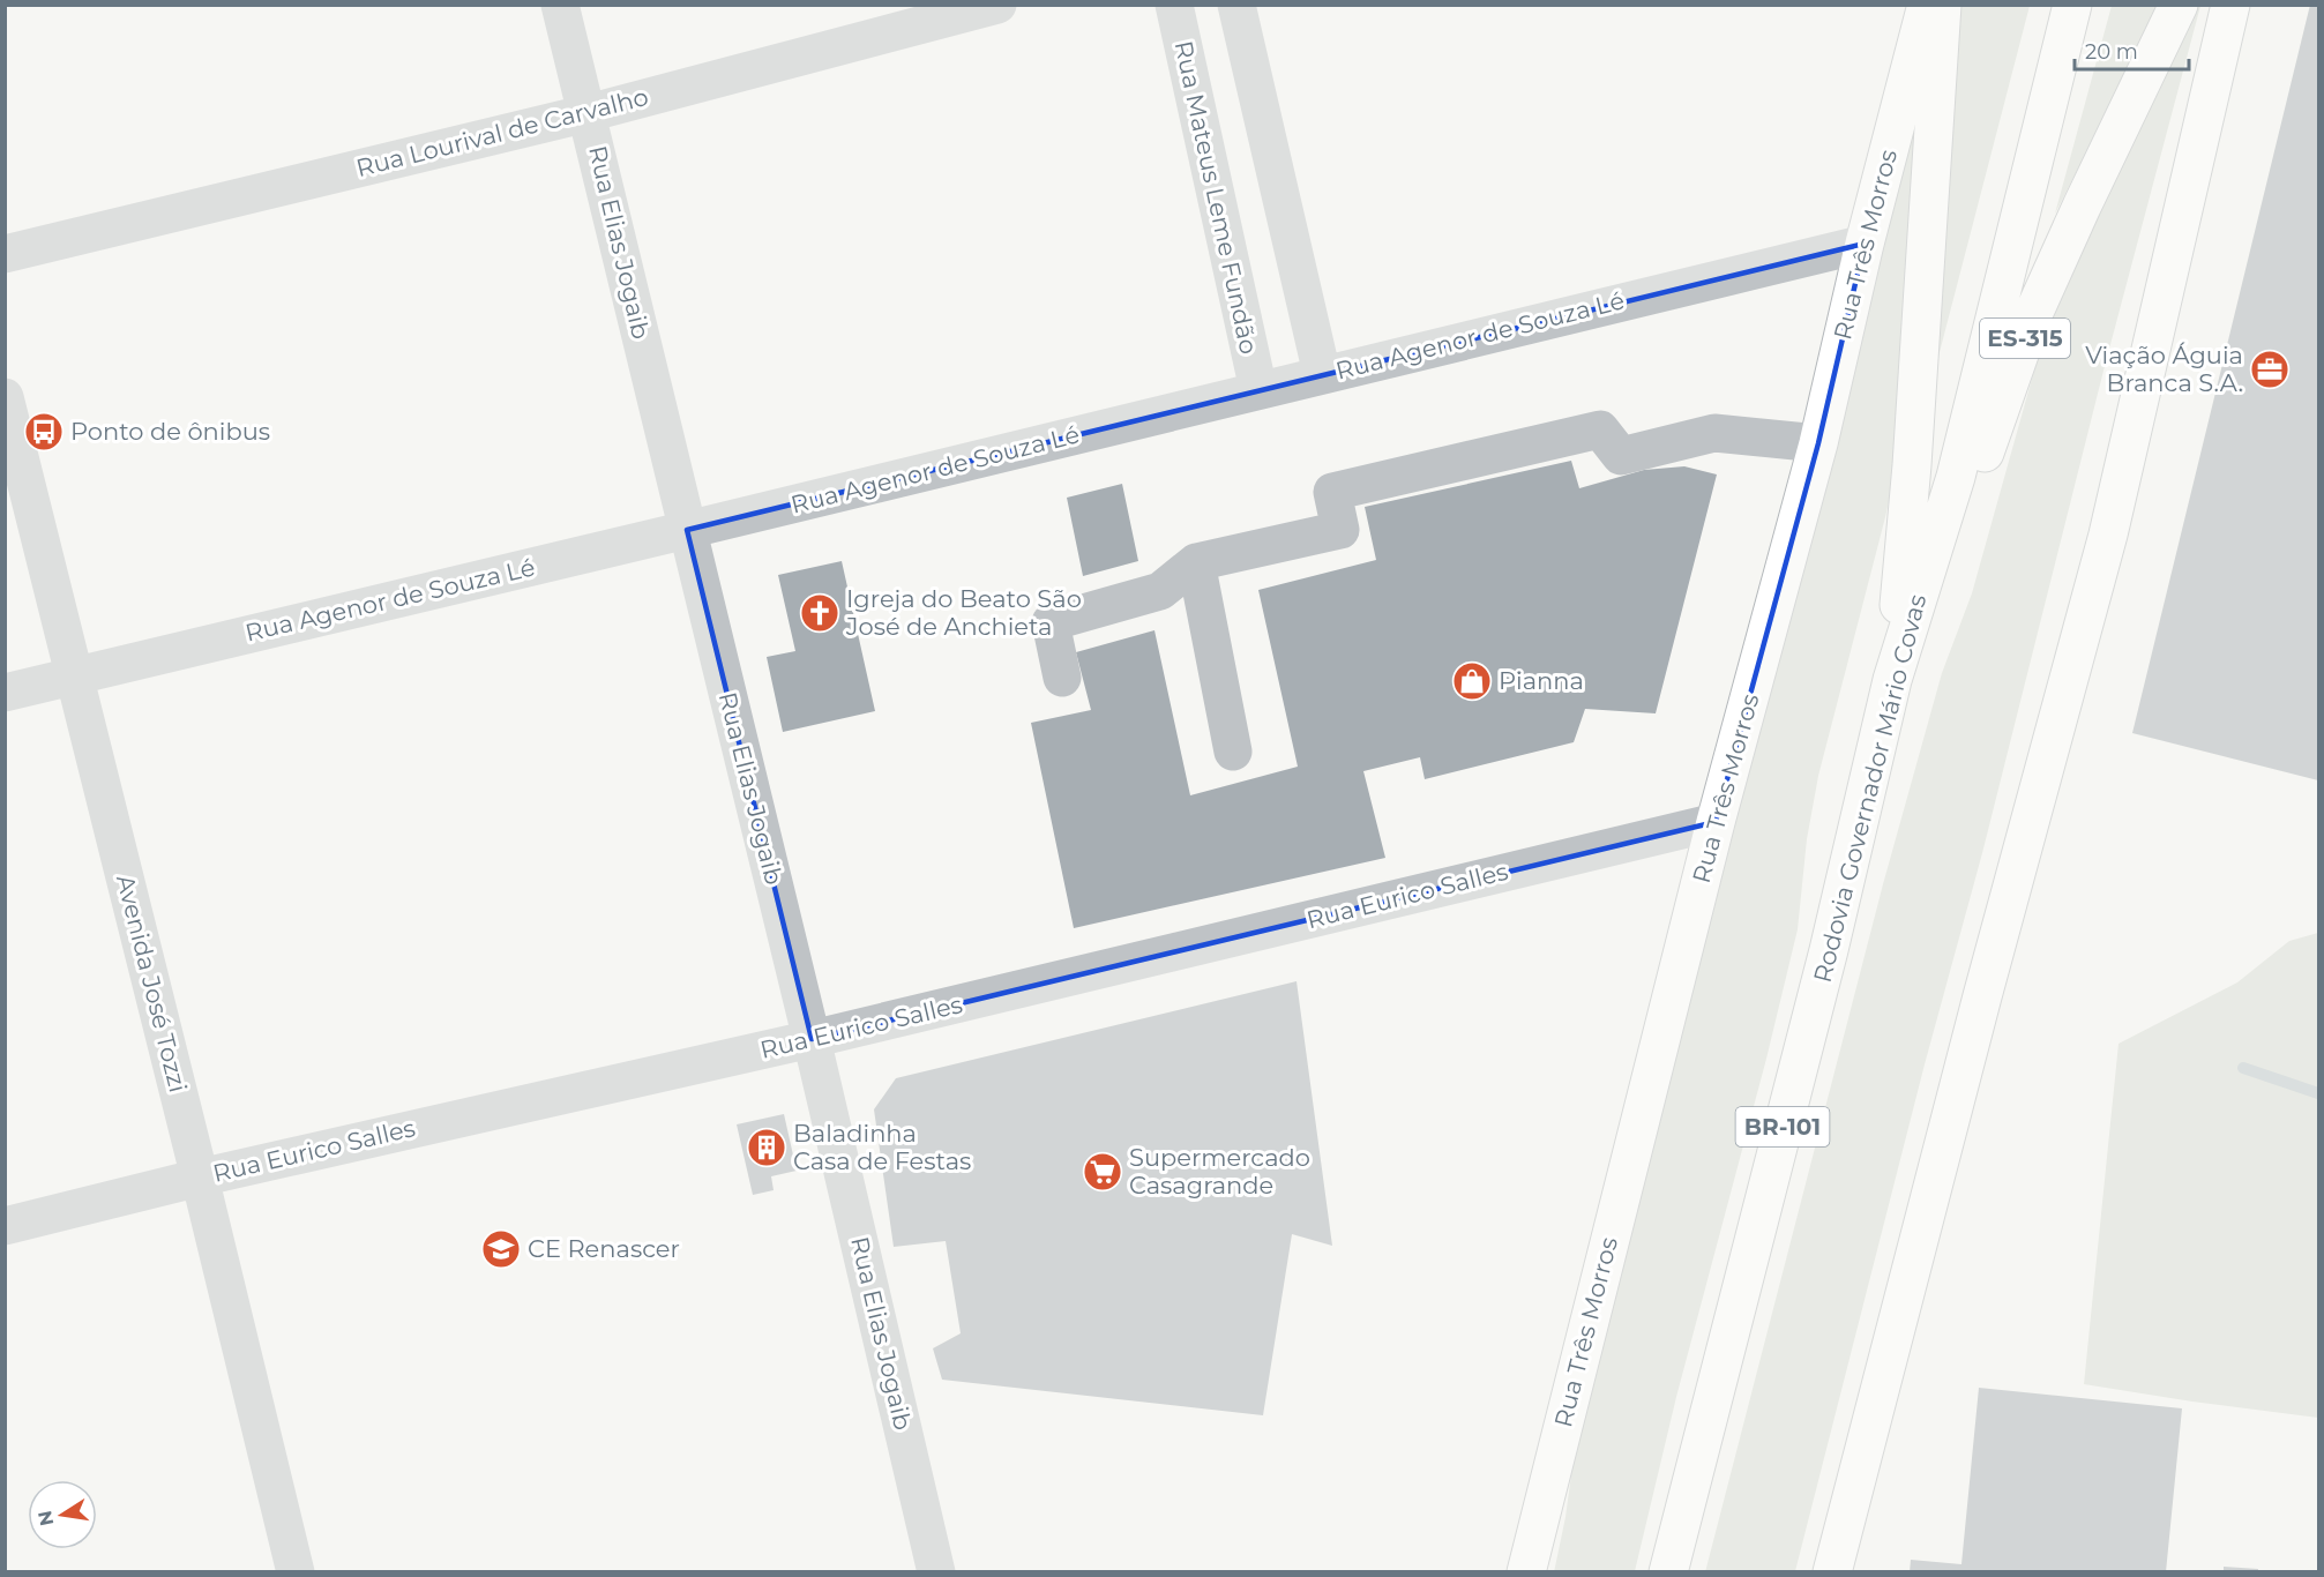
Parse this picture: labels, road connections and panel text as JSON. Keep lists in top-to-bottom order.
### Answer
{
  "streets": {
    "main road": [
      "Rua Três Morros",
      "ES-315",
      "Rodovia Governador Mário Covas",
      "BR-101"
    ],
    "street": [
      "Rua Lourival de Carvalho",
      "Rua Mateus Leme Fundão",
      "Rua Elias Jogaib",
      "Rua Agenor de Souza Lé",
      "Rua Eurico Salles",
      "Avenida José Tozzi"
    ]
  },
  "crossings": [
    ["Rua Lourival de Carvalho", "Rua Elias Jogaib"],
    ["Rua Mateus Leme Fundão", "Rua Agenor de Souza Lé"],
    ["Rua Elias Jogaib", "Rua Agenor de Souza Lé"],
    ["Rua Elias Jogaib", "Rua Eurico Salles"],
    ["Rua Três Morros", "Rua Agenor de Souza Lé"],
    ["Rua Três Morros", "Rua Eurico Salles"],
    ["Rua Agenor de Souza Lé", "Avenida José Tozzi"],
    ["ES-315", "Rodovia Governador Mário Covas"],
    ["Rua Eurico Salles", "Avenida José Tozzi"]
  ],
  "places": {
    "office": ["Viação Águia Branca S.A."],
    "bus stop": ["Ponto de ônibus"],
    "church": ["Igreja do Beato São José de Anchieta"],
    "shop": ["Pianna"],
    "building": ["Baladinha Casa de Festas"],
    "supermarket": ["Supermercado Casagrande"],
    "school or university": ["CE Renascer"]
  },
  "scale_bar": "20 m",
  "north": "left"
}
